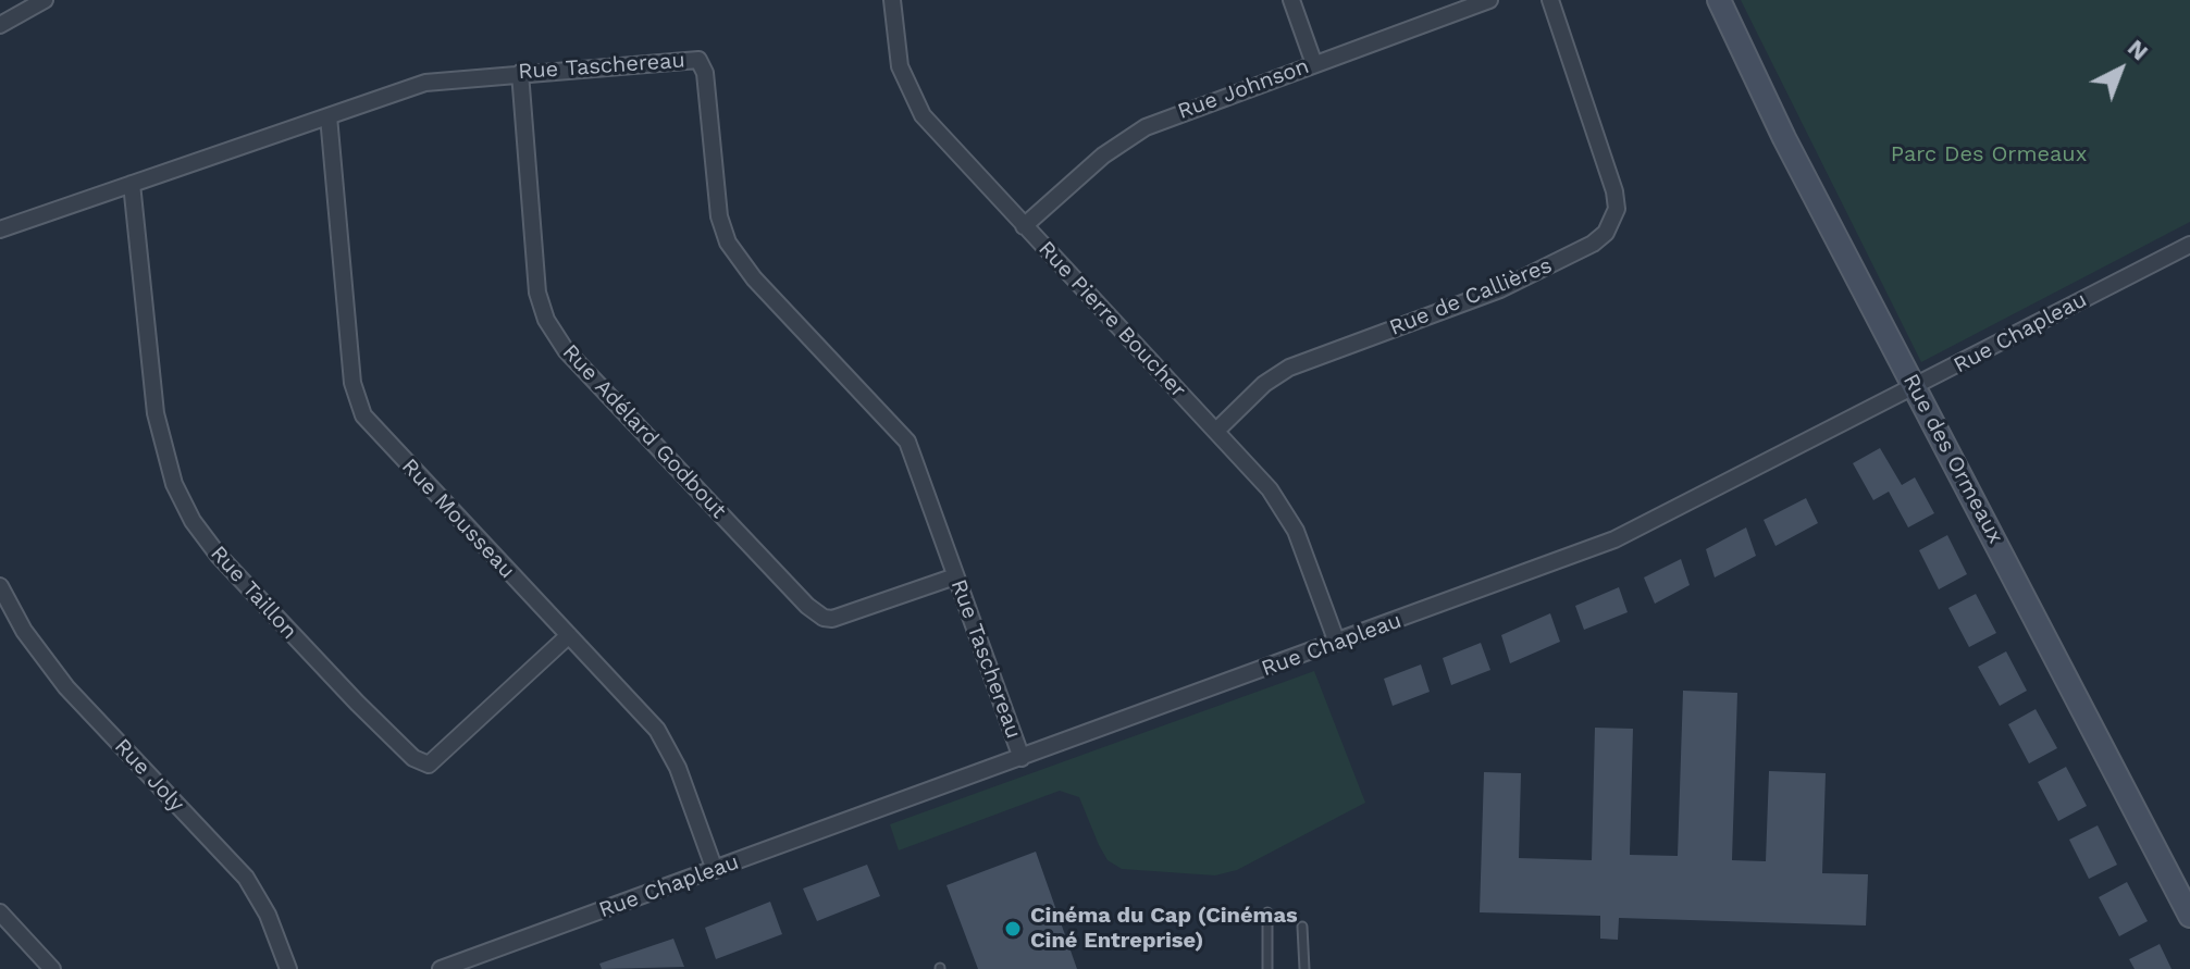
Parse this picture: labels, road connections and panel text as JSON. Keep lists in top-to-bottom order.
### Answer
{
  "streets": {
    "street": [
      "Rue Taschereau",
      "Rue Johnson",
      "Rue de Callières",
      "Rue Pierre Boucher",
      "Rue Chapleau",
      "Rue Adélard Godbout",
      "Rue des Ormeaux",
      "Rue Mousseau",
      "Rue Taillon",
      "Rue Joly"
    ]
  },
  "crossings": [
    ["Rue Taschereau", "Rue Chapleau"],
    ["Rue Taschereau", "Rue Adélard Godbout"],
    ["Rue Taschereau", "Rue Mousseau"],
    ["Rue Taschereau", "Rue Taillon"],
    ["Rue Johnson", "Rue Pierre Boucher"],
    ["Rue de Callières", "Rue Pierre Boucher"],
    ["Rue Pierre Boucher", "Rue Chapleau"],
    ["Rue Chapleau", "Rue des Ormeaux"],
    ["Rue Chapleau", "Rue Mousseau"],
    ["Rue Mousseau", "Rue Taillon"]
  ],
  "parks": ["Parc Des Ormeaux"],
  "places": ["Cinéma du Cap (Cinémas Ciné Entreprise)"],
  "north": "top right"
}
